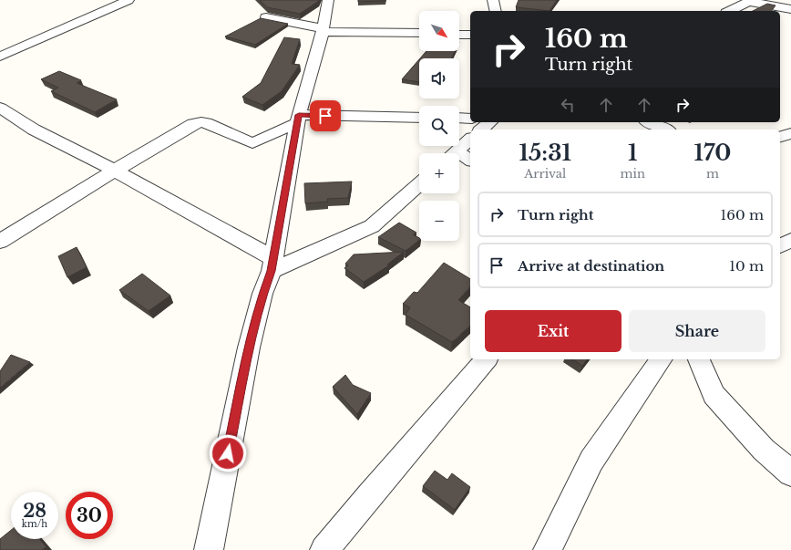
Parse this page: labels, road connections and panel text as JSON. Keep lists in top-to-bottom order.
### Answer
{
  "north": "bottom right",
  "page": {
    "map_buttons": ["+", "−"],
    "turn": ["160 m", "Turn right"],
    "eta": [
      "15:31",
      "Arrival",
      "1",
      "min",
      "170",
      "m"
    ],
    "list": [
      {
        "name": "Turn right",
        "value": "160 m"
      },
      {
        "name": "Arrive at destination",
        "value": "10 m"
      }
    ],
    "buttons": ["Exit", "Share"],
    "speed": "28 km/h",
    "limit": "30"
  }
}
